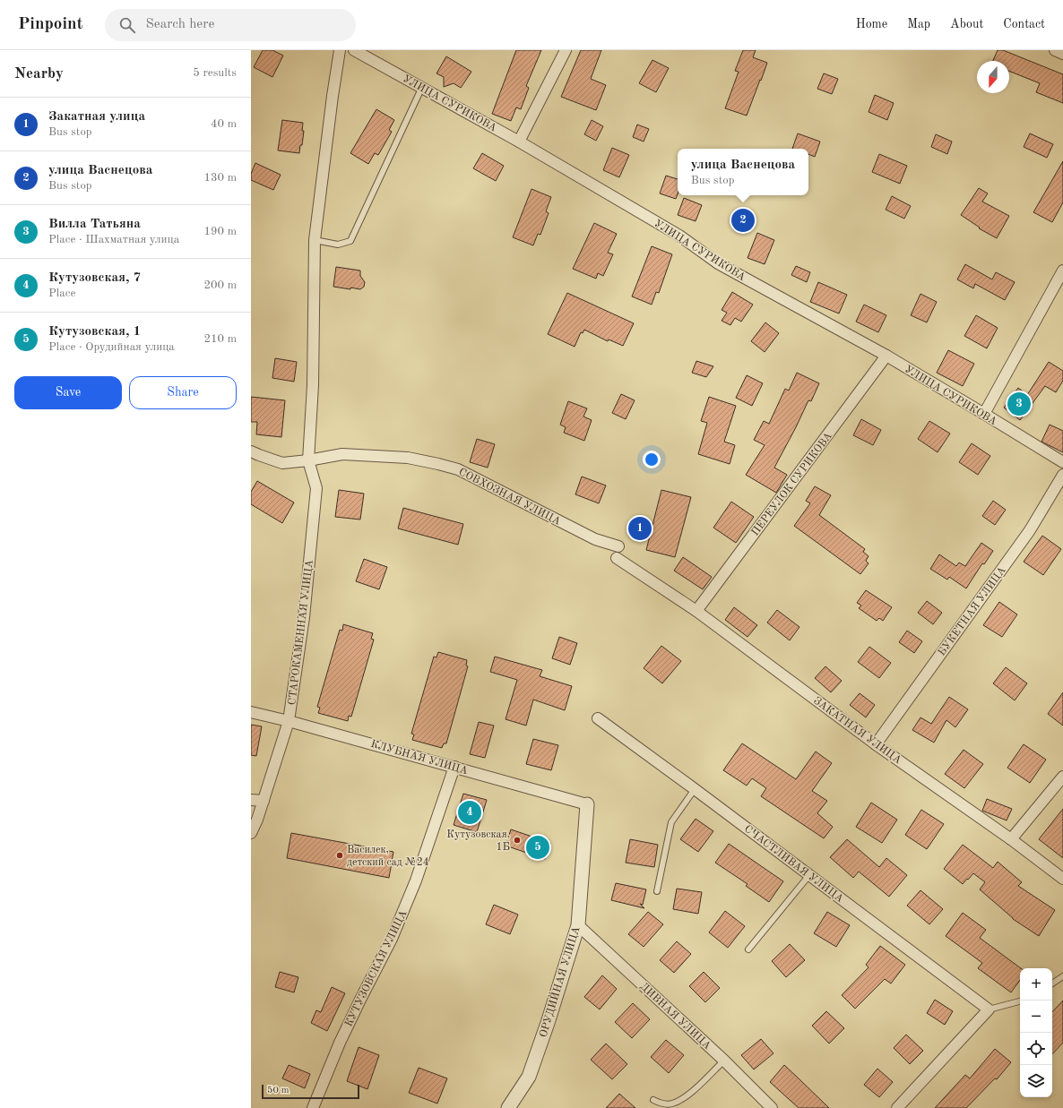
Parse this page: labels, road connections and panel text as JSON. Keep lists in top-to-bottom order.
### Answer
{
  "streets": {
    "street": [
      "УЛИЦА СУРИКОВА",
      "ПЕРЕУЛОК СУРИКОВА",
      "СОВХОЗНАЯ УЛИЦА",
      "БУКЕТНАЯ УЛИЦА",
      "СТАРОКАМЕННАЯ УЛИЦА",
      "ЗАКАТНАЯ УЛИЦА",
      "КЛУБНАЯ УЛИЦА",
      "СЧАСТЛИВАЯ УЛИЦА",
      "КУТУЗОВСКАЯ УЛИЦА",
      "ОРУДИЙНАЯ УЛИЦА",
      "ДИВНАЯ УЛИЦА"
    ]
  },
  "crossings": [
    ["УЛИЦА СУРИКОВА", "ПЕРЕУЛОК СУРИКОВА"],
    ["ПЕРЕУЛОК СУРИКОВА", "ЗАКАТНАЯ УЛИЦА"],
    ["СОВХОЗНАЯ УЛИЦА", "СТАРОКАМЕННАЯ УЛИЦА"],
    ["БУКЕТНАЯ УЛИЦА", "ЗАКАТНАЯ УЛИЦА"],
    ["СТАРОКАМЕННАЯ УЛИЦА", "КЛУБНАЯ УЛИЦА"],
    ["КЛУБНАЯ УЛИЦА", "КУТУЗОВСКАЯ УЛИЦА"],
    ["КЛУБНАЯ УЛИЦА", "ОРУДИЙНАЯ УЛИЦА"],
    ["ОРУДИЙНАЯ УЛИЦА", "ДИВНАЯ УЛИЦА"]
  ],
  "places": ["Кутузовская, 1Б", "Василек, детский сад №24"],
  "scale_bar": "50 m",
  "north": "bottom",
  "page": {
    "header": "Pinpoint",
    "search": "Search here",
    "nav": [
      "Home",
      "Map",
      "About",
      "Contact"
    ],
    "heading": ["Nearby", "5 results"],
    "list": [
      {
        "mark": "1",
        "name": "Закатная улица",
        "note": "Bus stop",
        "value": "40 m"
      },
      {
        "mark": "2",
        "name": "улица Васнецова",
        "note": "Bus stop",
        "value": "130 m"
      },
      {
        "mark": "3",
        "name": "Вилла Татьяна",
        "note": "Place · Шахматная улица",
        "value": "190 m"
      },
      {
        "mark": "4",
        "name": "Кутузовская, 7",
        "note": "Place",
        "value": "200 m"
      },
      {
        "mark": "5",
        "name": "Кутузовская, 1",
        "note": "Place · Орудийная улица",
        "value": "210 m"
      }
    ],
    "popup": ["улица Васнецова", "Bus stop"],
    "pins": [
      "2",
      "3",
      "1",
      "4",
      "5"
    ],
    "buttons": ["Save", "Share"],
    "map_buttons": ["+", "−"],
    "scale": "50 m"
  }
}
